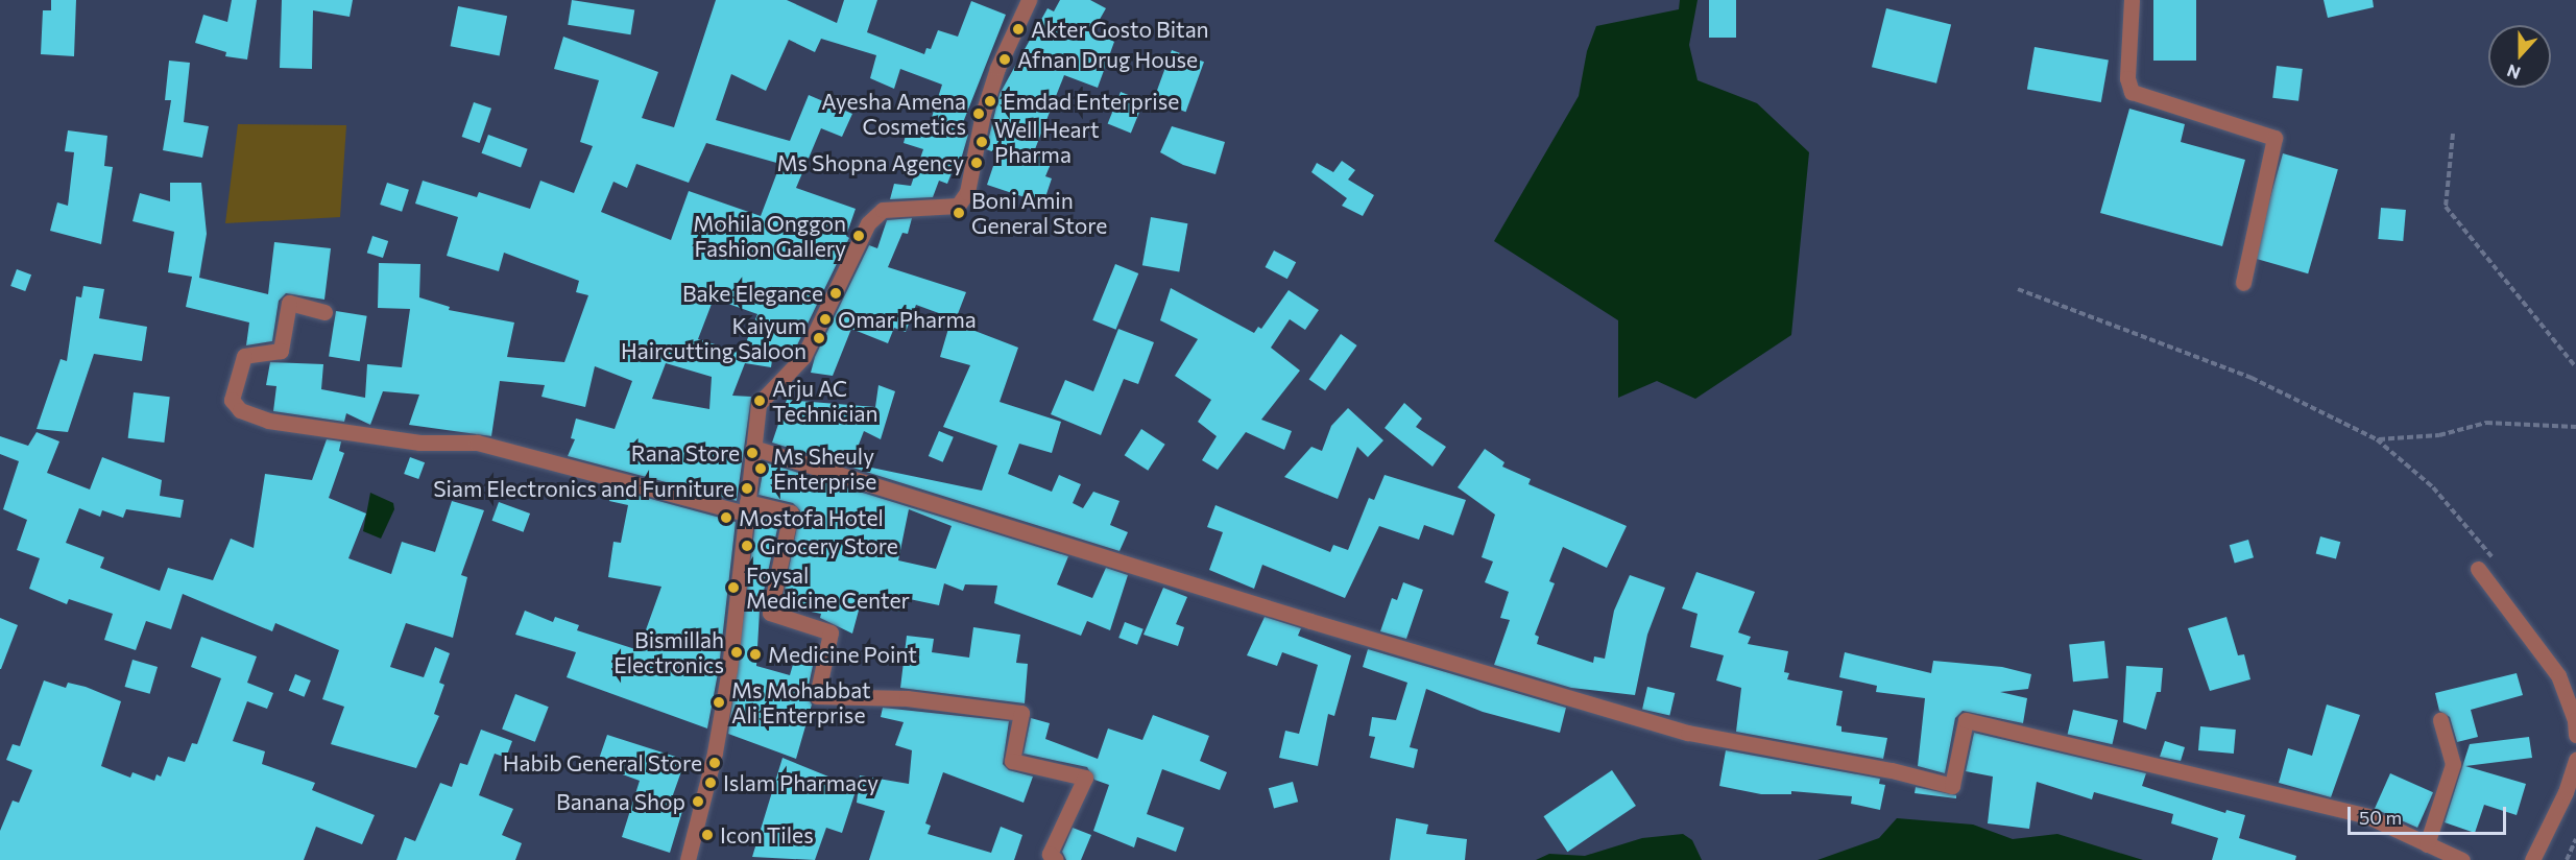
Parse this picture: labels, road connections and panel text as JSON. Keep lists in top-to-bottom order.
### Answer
{
  "places": [
    "Akter Gosto Bitan",
    "Afnan Drug House",
    "Emdad Enterprise",
    "Ayesha Amena Cosmetics",
    "Well Heart Pharma",
    "Ms Shopna Agency",
    "Boni Amin General Store",
    "Mohila Onggon Fashion Gallery",
    "Bake Elegance",
    "Omar Pharma",
    "Kaiyum Haircutting Saloon",
    "Arju AC Technician",
    "Rana Store",
    "Ms Sheuly Enterprise",
    "Siam Electronics and Furniture",
    "Mostofa Hotel",
    "Grocery Store",
    "Foysal Medicine Center",
    "Bismillah Electronics",
    "Medicine Point",
    "Ms Mohabbat Ali Enterprise",
    "Habib General Store",
    "Islam Pharmacy",
    "Banana Shop",
    "Icon Tiles"
  ],
  "scale_bar": "50 m",
  "north": "bottom"
}
